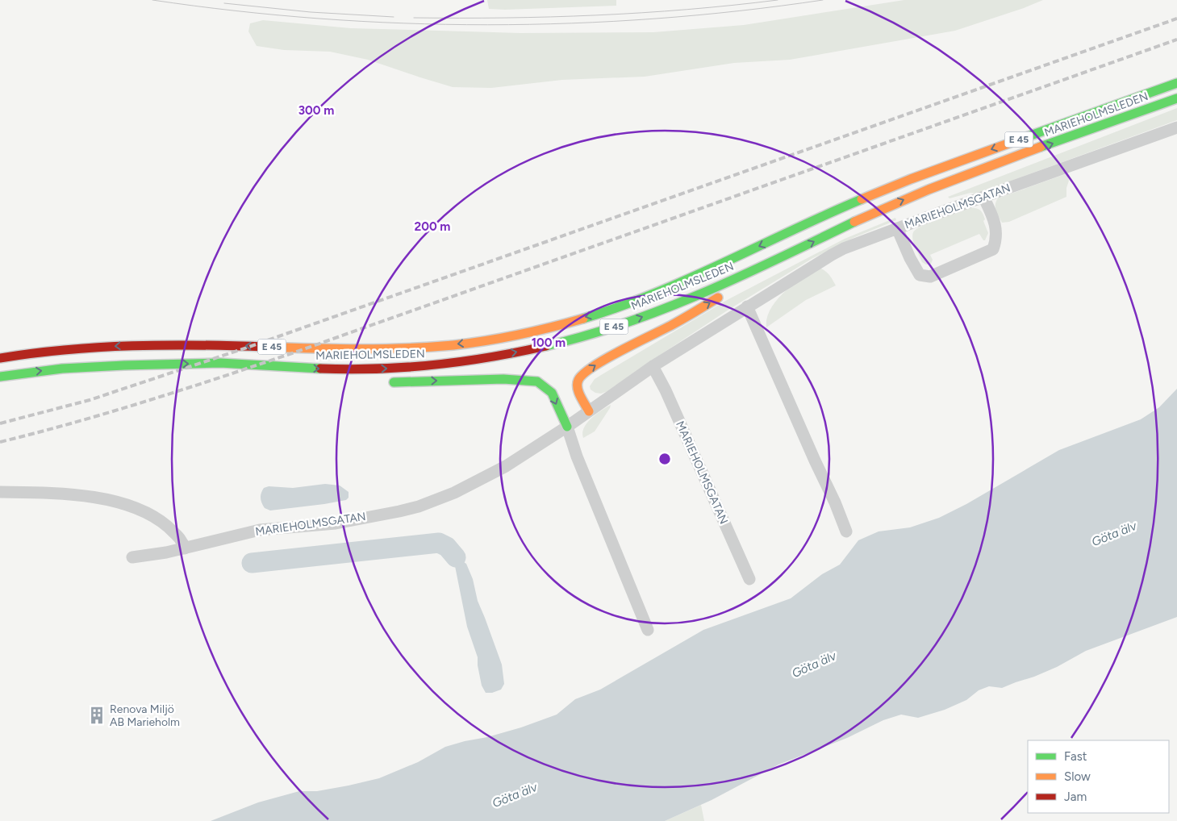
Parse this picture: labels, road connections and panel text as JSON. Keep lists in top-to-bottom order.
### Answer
{
  "streets": {
    "highway": ["MARIEHOLMSLEDEN", "E 45"],
    "street": ["MARIEHOLMSGATAN"]
  },
  "water": ["Göta älv"],
  "places": {
    "building": ["Renova Miljö AB Marieholm"]
  },
  "legend": ["Fast", "Slow", "Jam"],
  "rings": ["300 m", "200 m", "100 m"]
}
